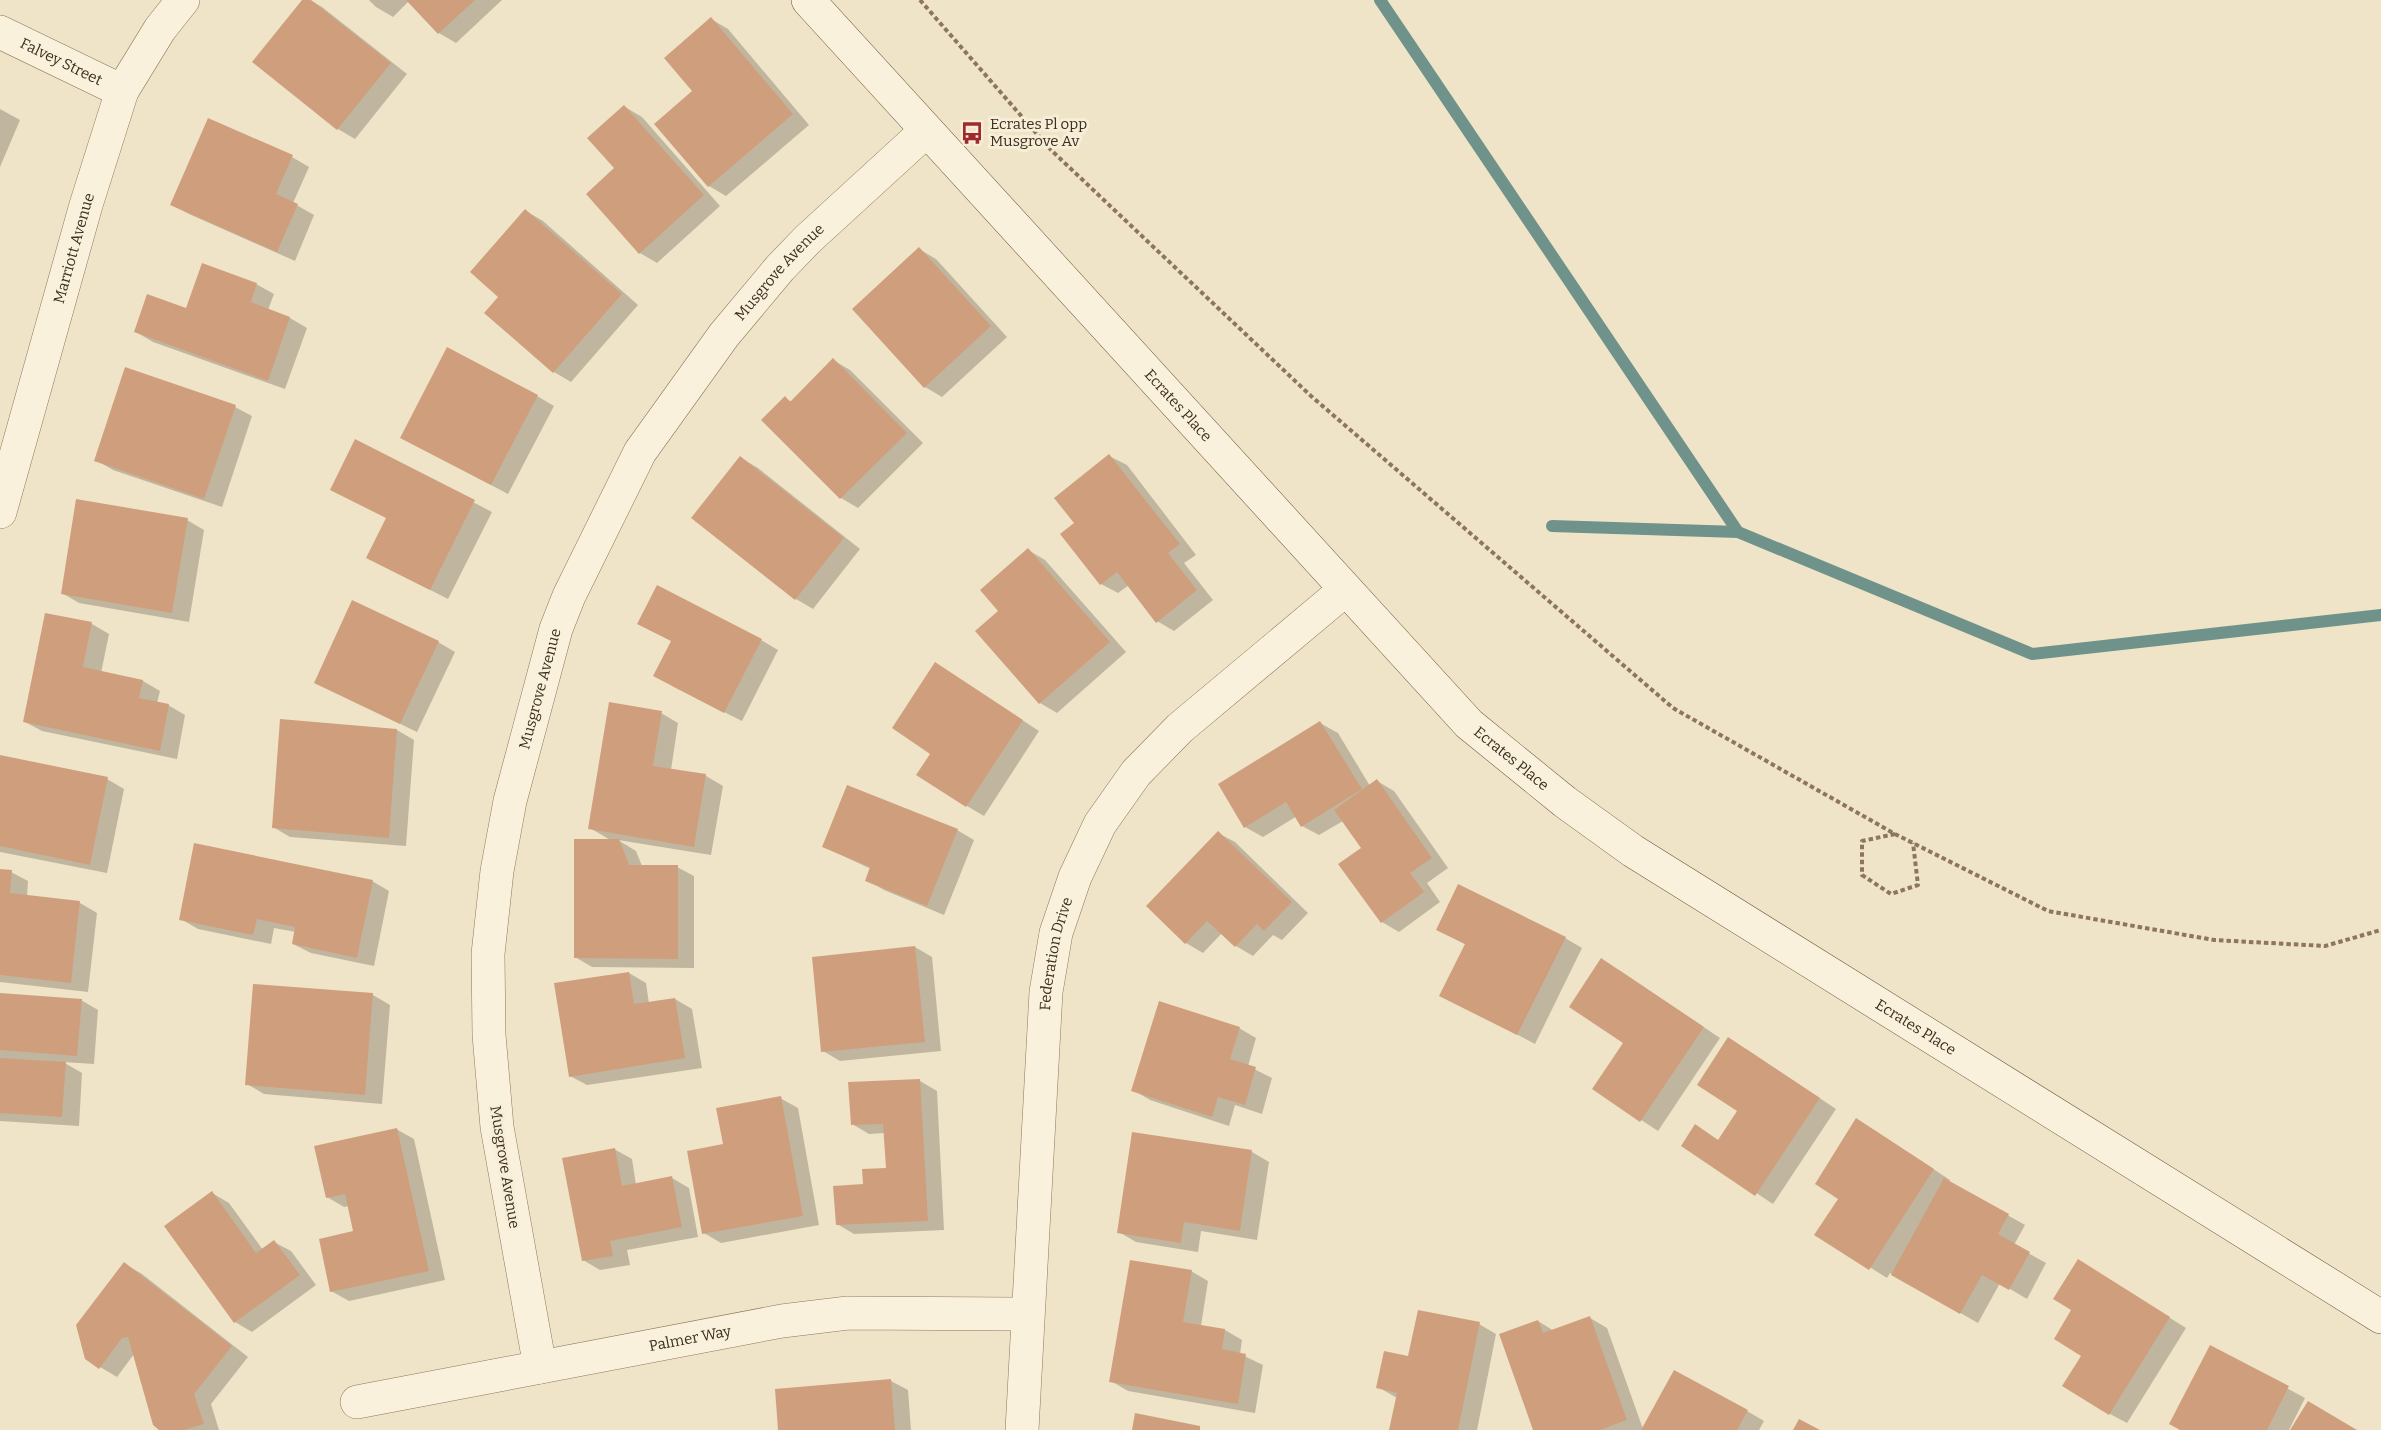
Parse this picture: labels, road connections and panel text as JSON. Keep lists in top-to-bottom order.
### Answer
{
  "streets": {
    "street": [
      "Falvey Street",
      "Marriott Avenue",
      "Musgrove Avenue",
      "Ecrates Place",
      "Federation Drive",
      "Palmer Way"
    ]
  },
  "crossings": [
    ["Falvey Street", "Marriott Avenue"],
    ["Musgrove Avenue", "Ecrates Place"],
    ["Musgrove Avenue", "Palmer Way"],
    ["Ecrates Place", "Federation Drive"],
    ["Federation Drive", "Palmer Way"]
  ],
  "places": {
    "bus stop": ["Ecrates Pl opp Musgrove Av"]
  }
}
